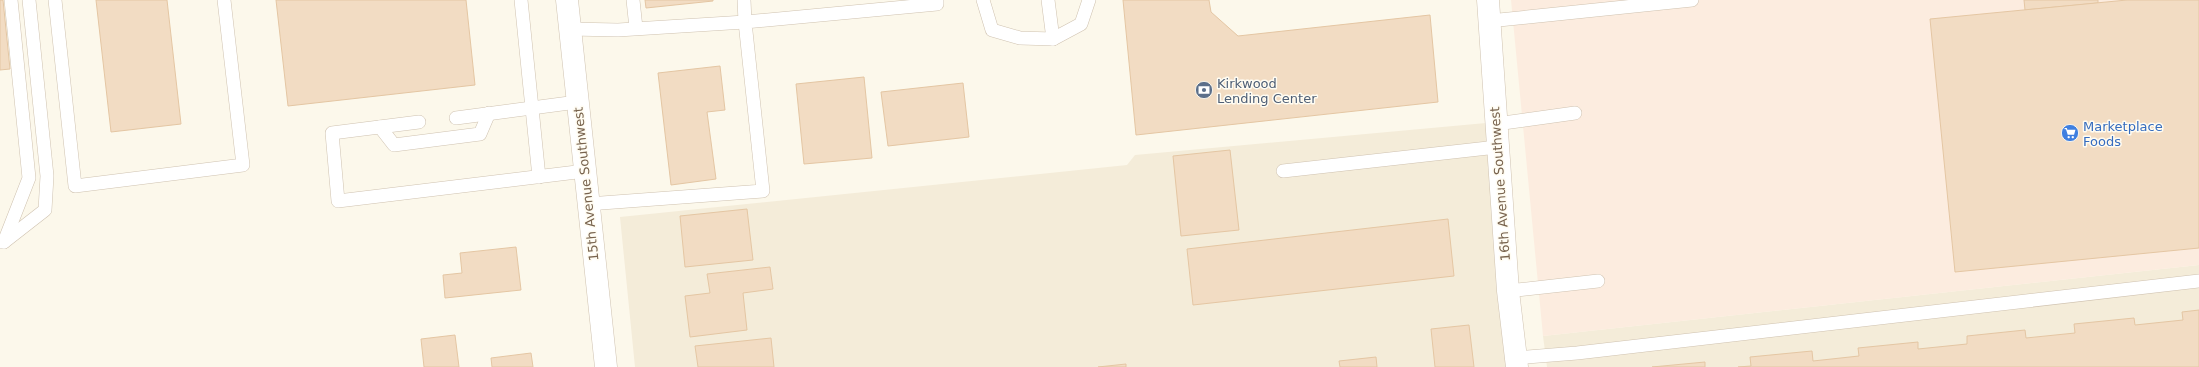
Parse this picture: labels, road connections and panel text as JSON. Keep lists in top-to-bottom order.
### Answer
{
  "streets": {
    "street": ["15th Avenue Southwest", "16th Avenue Southwest"]
  },
  "places": {
    "bank": ["Kirkwood Lending Center"],
    "supermarket": ["Marketplace Foods"]
  }
}
